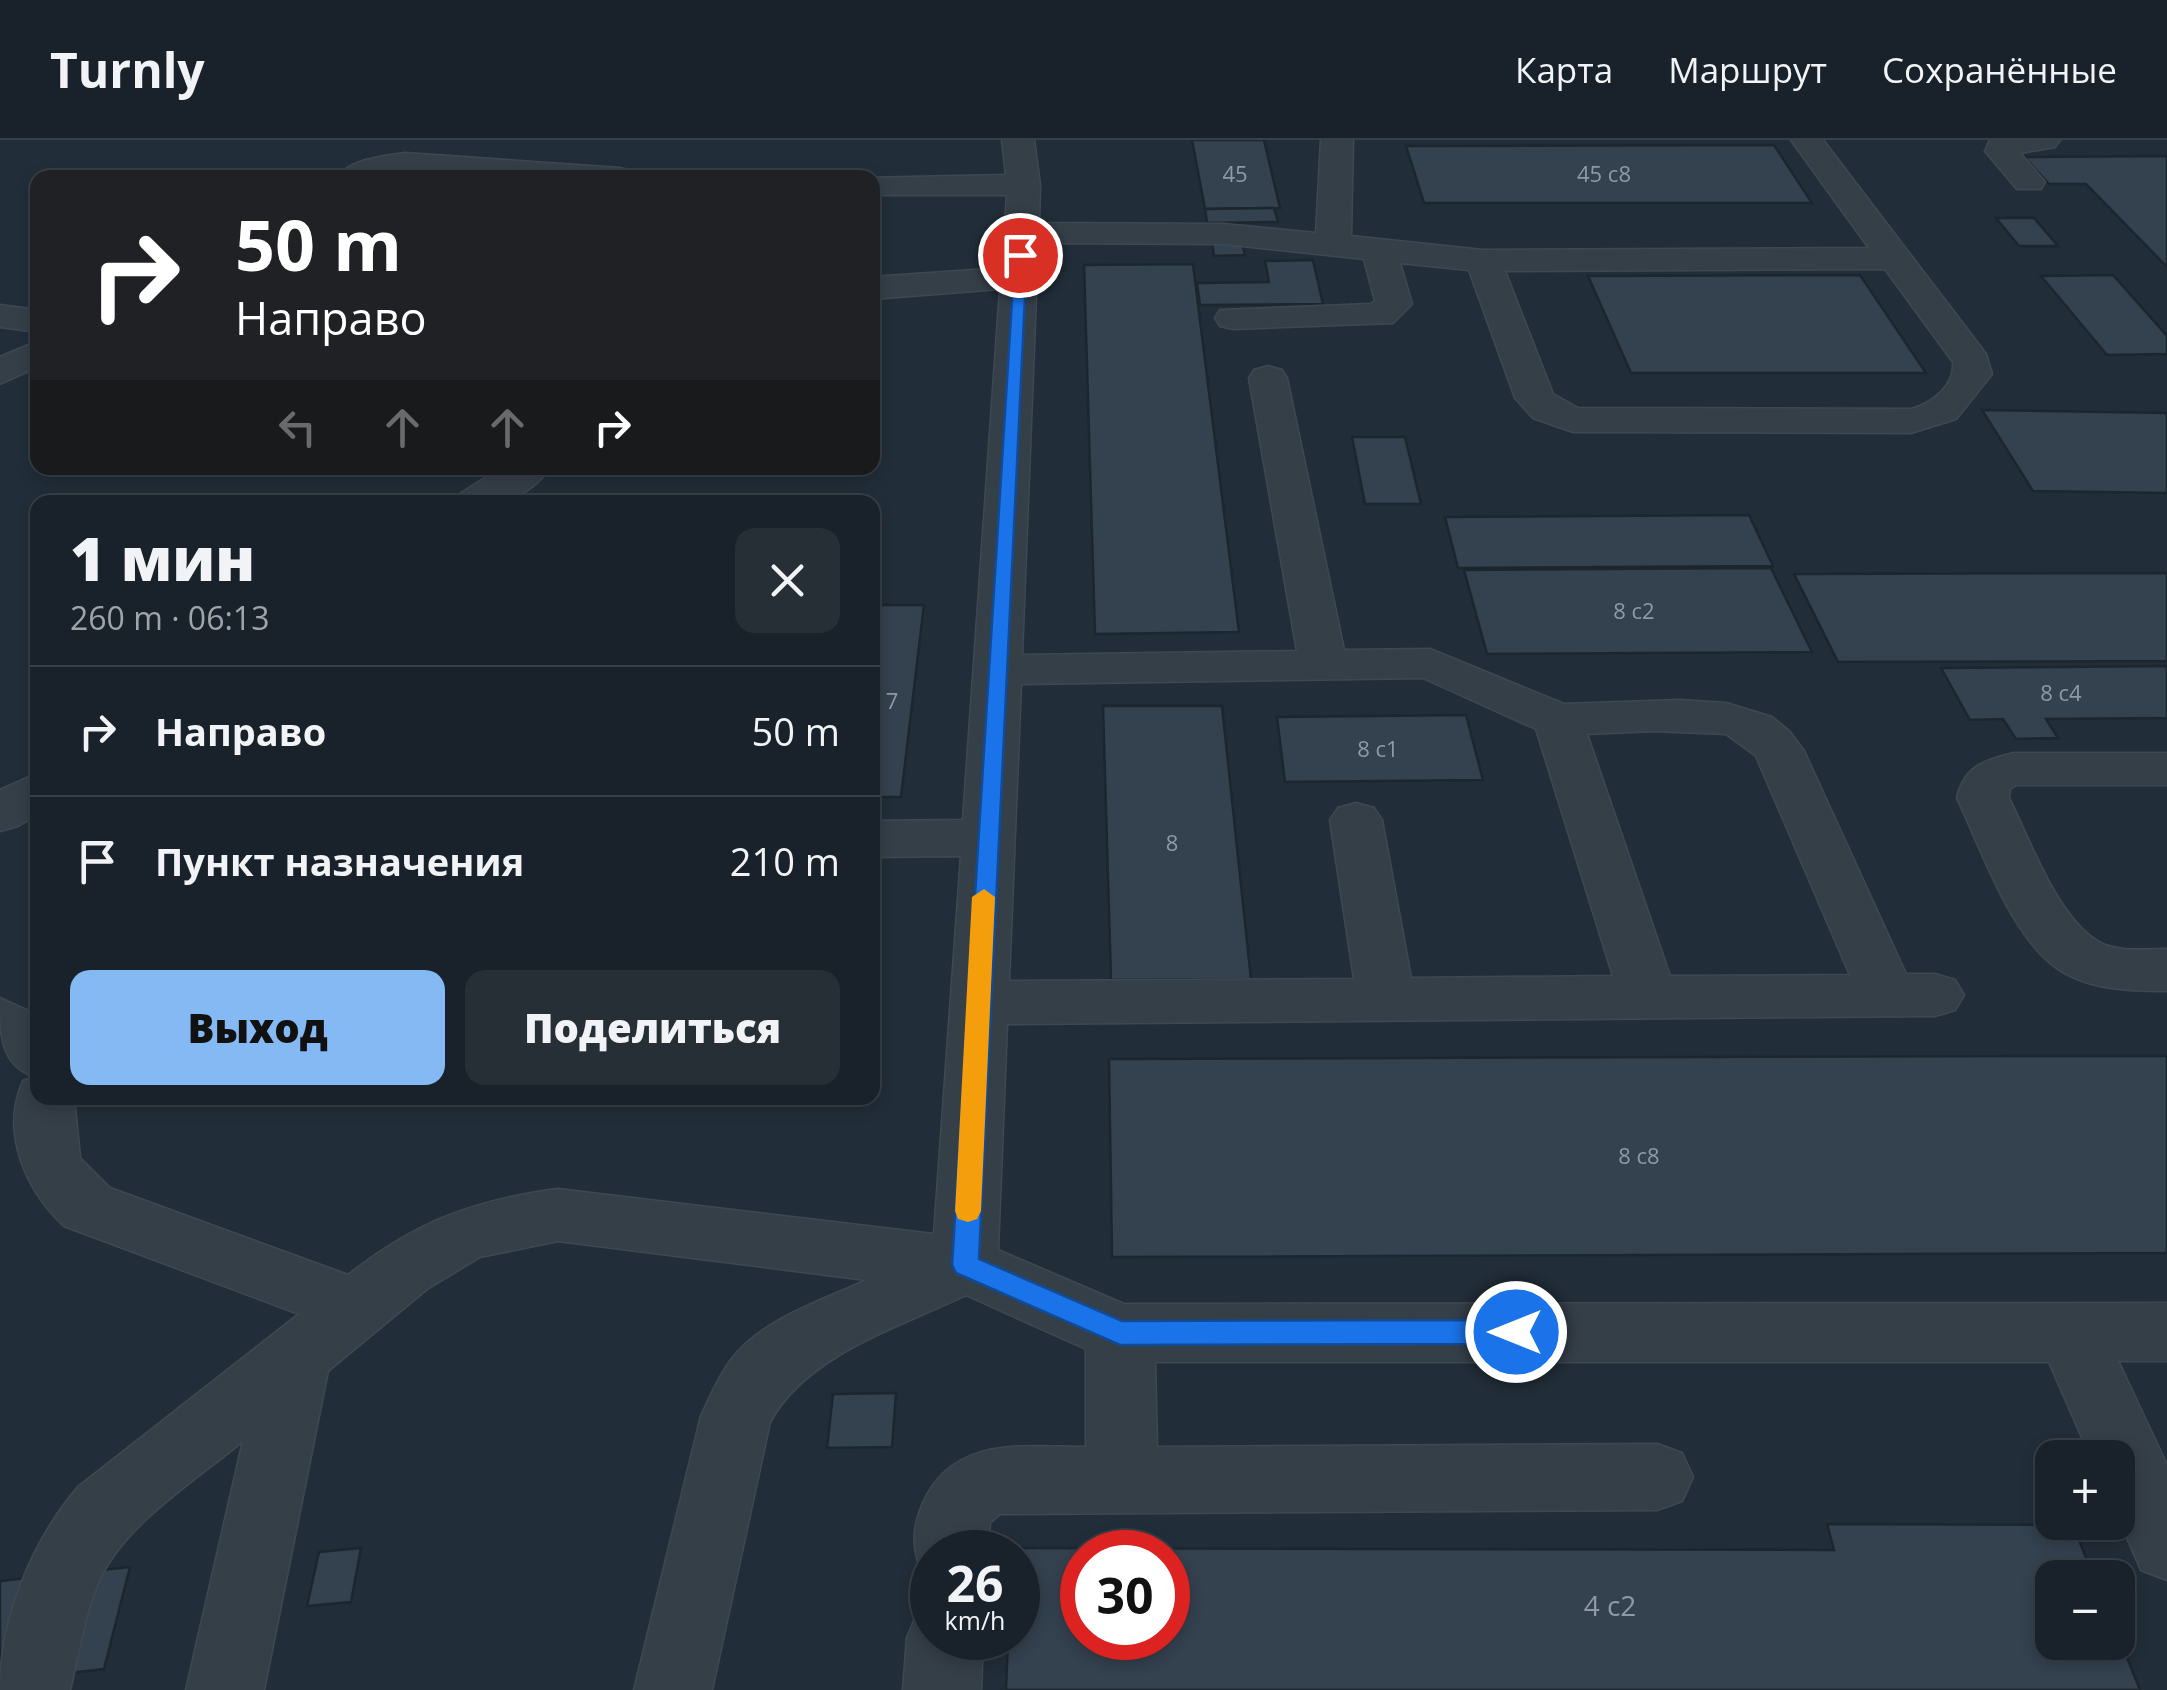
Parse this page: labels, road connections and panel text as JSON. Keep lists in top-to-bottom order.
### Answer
{
  "house_numbers": [
    "45",
    "45 с8",
    "8 с2",
    "8 с4",
    "7",
    "8 с1",
    "8",
    "8 с8",
    "4 с2"
  ],
  "page": {
    "header": "Turnly",
    "nav": ["Карта", "Маршрут", "Сохранённые"],
    "turn": ["50 m", "Направо"],
    "heading": ["1 мин", "260 m · 06:13"],
    "list": [
      {
        "name": "Направо",
        "value": "50 m"
      },
      {
        "name": "Пункт назначения",
        "value": "210 m"
      }
    ],
    "buttons": ["Выход", "Поделиться"],
    "map_buttons": ["+", "−"],
    "speed": "26 km/h",
    "limit": "30"
  }
}
